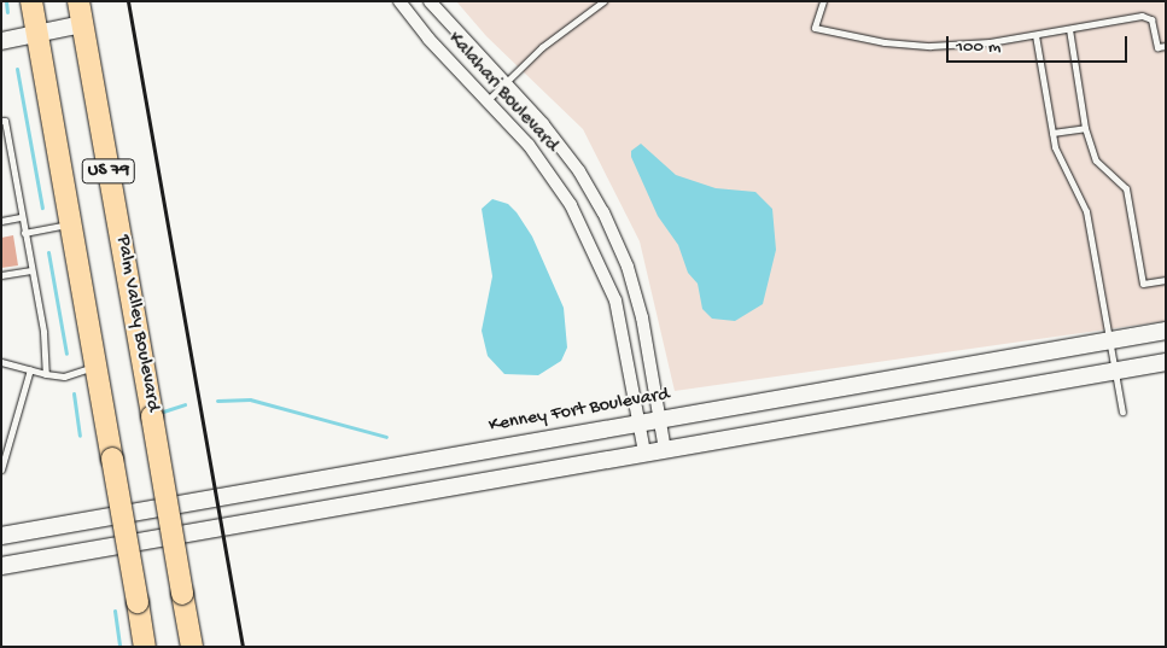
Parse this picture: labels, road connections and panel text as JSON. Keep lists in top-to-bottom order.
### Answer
{
  "streets": {
    "highway": ["US 79", "Palm Valley Boulevard"],
    "main road": ["Kenney Fort Boulevard"],
    "street": ["Kalahari Boulevard"]
  },
  "crossings": [
    ["Kalahari Boulevard", "Kenney Fort Boulevard"]
  ],
  "scale_bar": "100 m"
}
